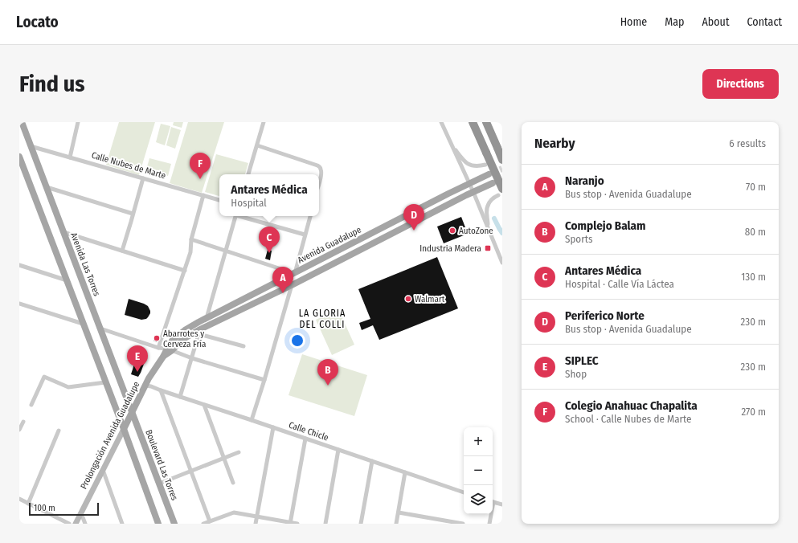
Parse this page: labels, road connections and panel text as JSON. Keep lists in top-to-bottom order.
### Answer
{
  "streets": {
    "main road": [
      "Avenida Guadalupe",
      "Avenida Las Torres",
      "Prolongación Avenida Guadalupe",
      "Boulevard Las Torres"
    ],
    "street": ["Calle Nubes de Marte", "Calle Chicle"]
  },
  "crossings": [
    ["Calle Nubes de Marte", "Avenida Las Torres"],
    ["Avenida Guadalupe", "Prolongación Avenida Guadalupe"],
    ["Avenida Las Torres", "Prolongación Avenida Guadalupe"],
    ["Avenida Las Torres", "Boulevard Las Torres"],
    ["Calle Chicle", "Prolongación Avenida Guadalupe"],
    ["Prolongación Avenida Guadalupe", "Boulevard Las Torres"]
  ],
  "districts": ["LA GLORIA DEL COLLI"],
  "places": {
    "other": ["AutoZone", "Walmart", "Abarrotes y Cerveza Fría"],
    "transit": ["Industria Madera"]
  },
  "scale_bar": "100 m",
  "page": {
    "header": "Locato",
    "nav": [
      "Home",
      "Map",
      "About",
      "Contact"
    ],
    "buttons": "Directions",
    "title": "Find us",
    "heading": ["Nearby", "6 results"],
    "pins": [
      "F",
      "D",
      "C",
      "A",
      "E",
      "B"
    ],
    "list": [
      {
        "mark": "A",
        "name": "Naranjo",
        "note": "Bus stop · Avenida Guadalupe",
        "value": "70 m"
      },
      {
        "mark": "B",
        "name": "Complejo Balam",
        "note": "Sports",
        "value": "80 m"
      },
      {
        "mark": "C",
        "name": "Antares Médica",
        "note": "Hospital · Calle Vía Láctea",
        "value": "130 m"
      },
      {
        "mark": "D",
        "name": "Periferico Norte",
        "note": "Bus stop · Avenida Guadalupe",
        "value": "230 m"
      },
      {
        "mark": "E",
        "name": "SIPLEC",
        "note": "Shop",
        "value": "230 m"
      },
      {
        "mark": "F",
        "name": "Colegio Anahuac Chapalita",
        "note": "School · Calle Nubes de Marte",
        "value": "270 m"
      }
    ],
    "popup": ["Antares Médica", "Hospital"],
    "map_buttons": ["+", "−"],
    "scale": "100 m"
  }
}
